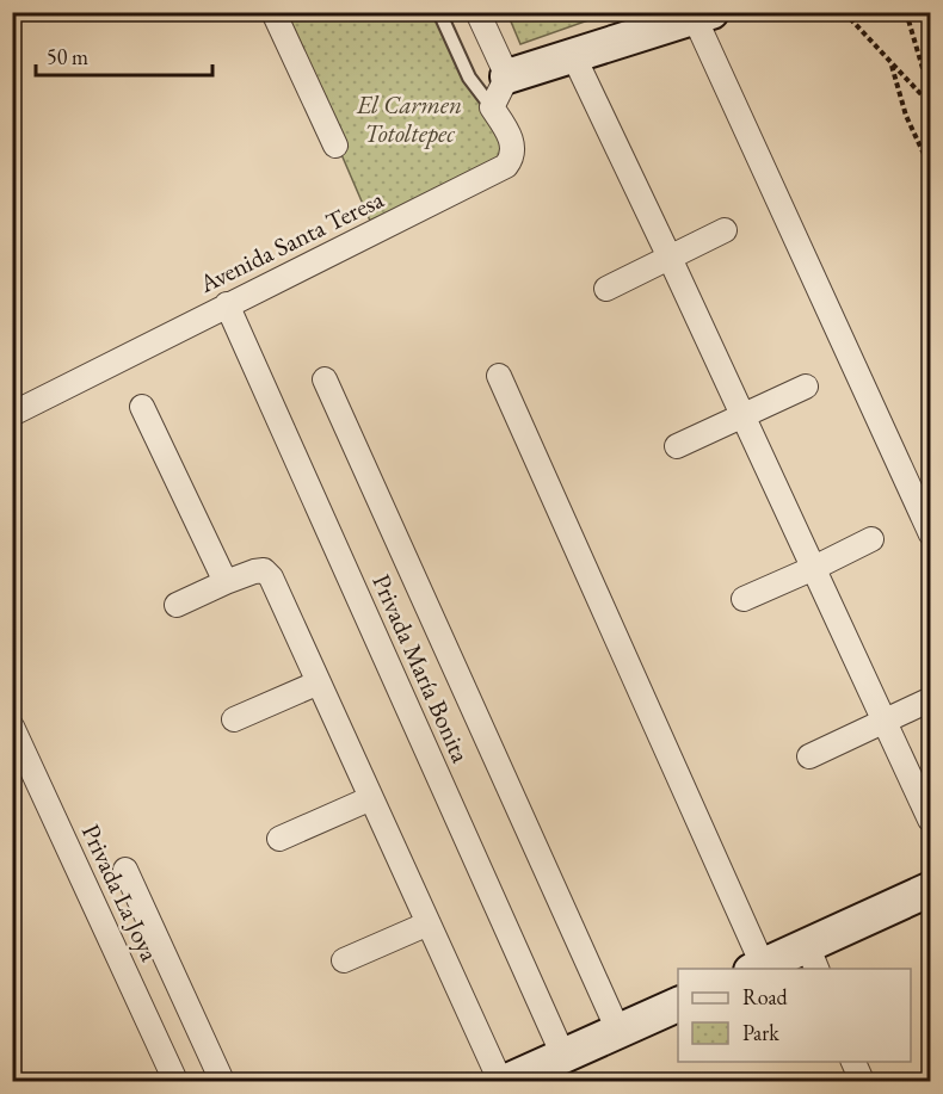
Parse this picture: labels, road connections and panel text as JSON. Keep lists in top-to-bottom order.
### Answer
{
  "streets": {
    "street": ["Avenida Santa Teresa", "Privada María Bonita", "Privada La Joya"]
  },
  "crossings": [
    ["Avenida Santa Teresa", "Privada María Bonita"]
  ],
  "parks": ["El Carmen Totoltepec"],
  "legend": ["Road", "Park"],
  "scale_bar": "50 m"
}
